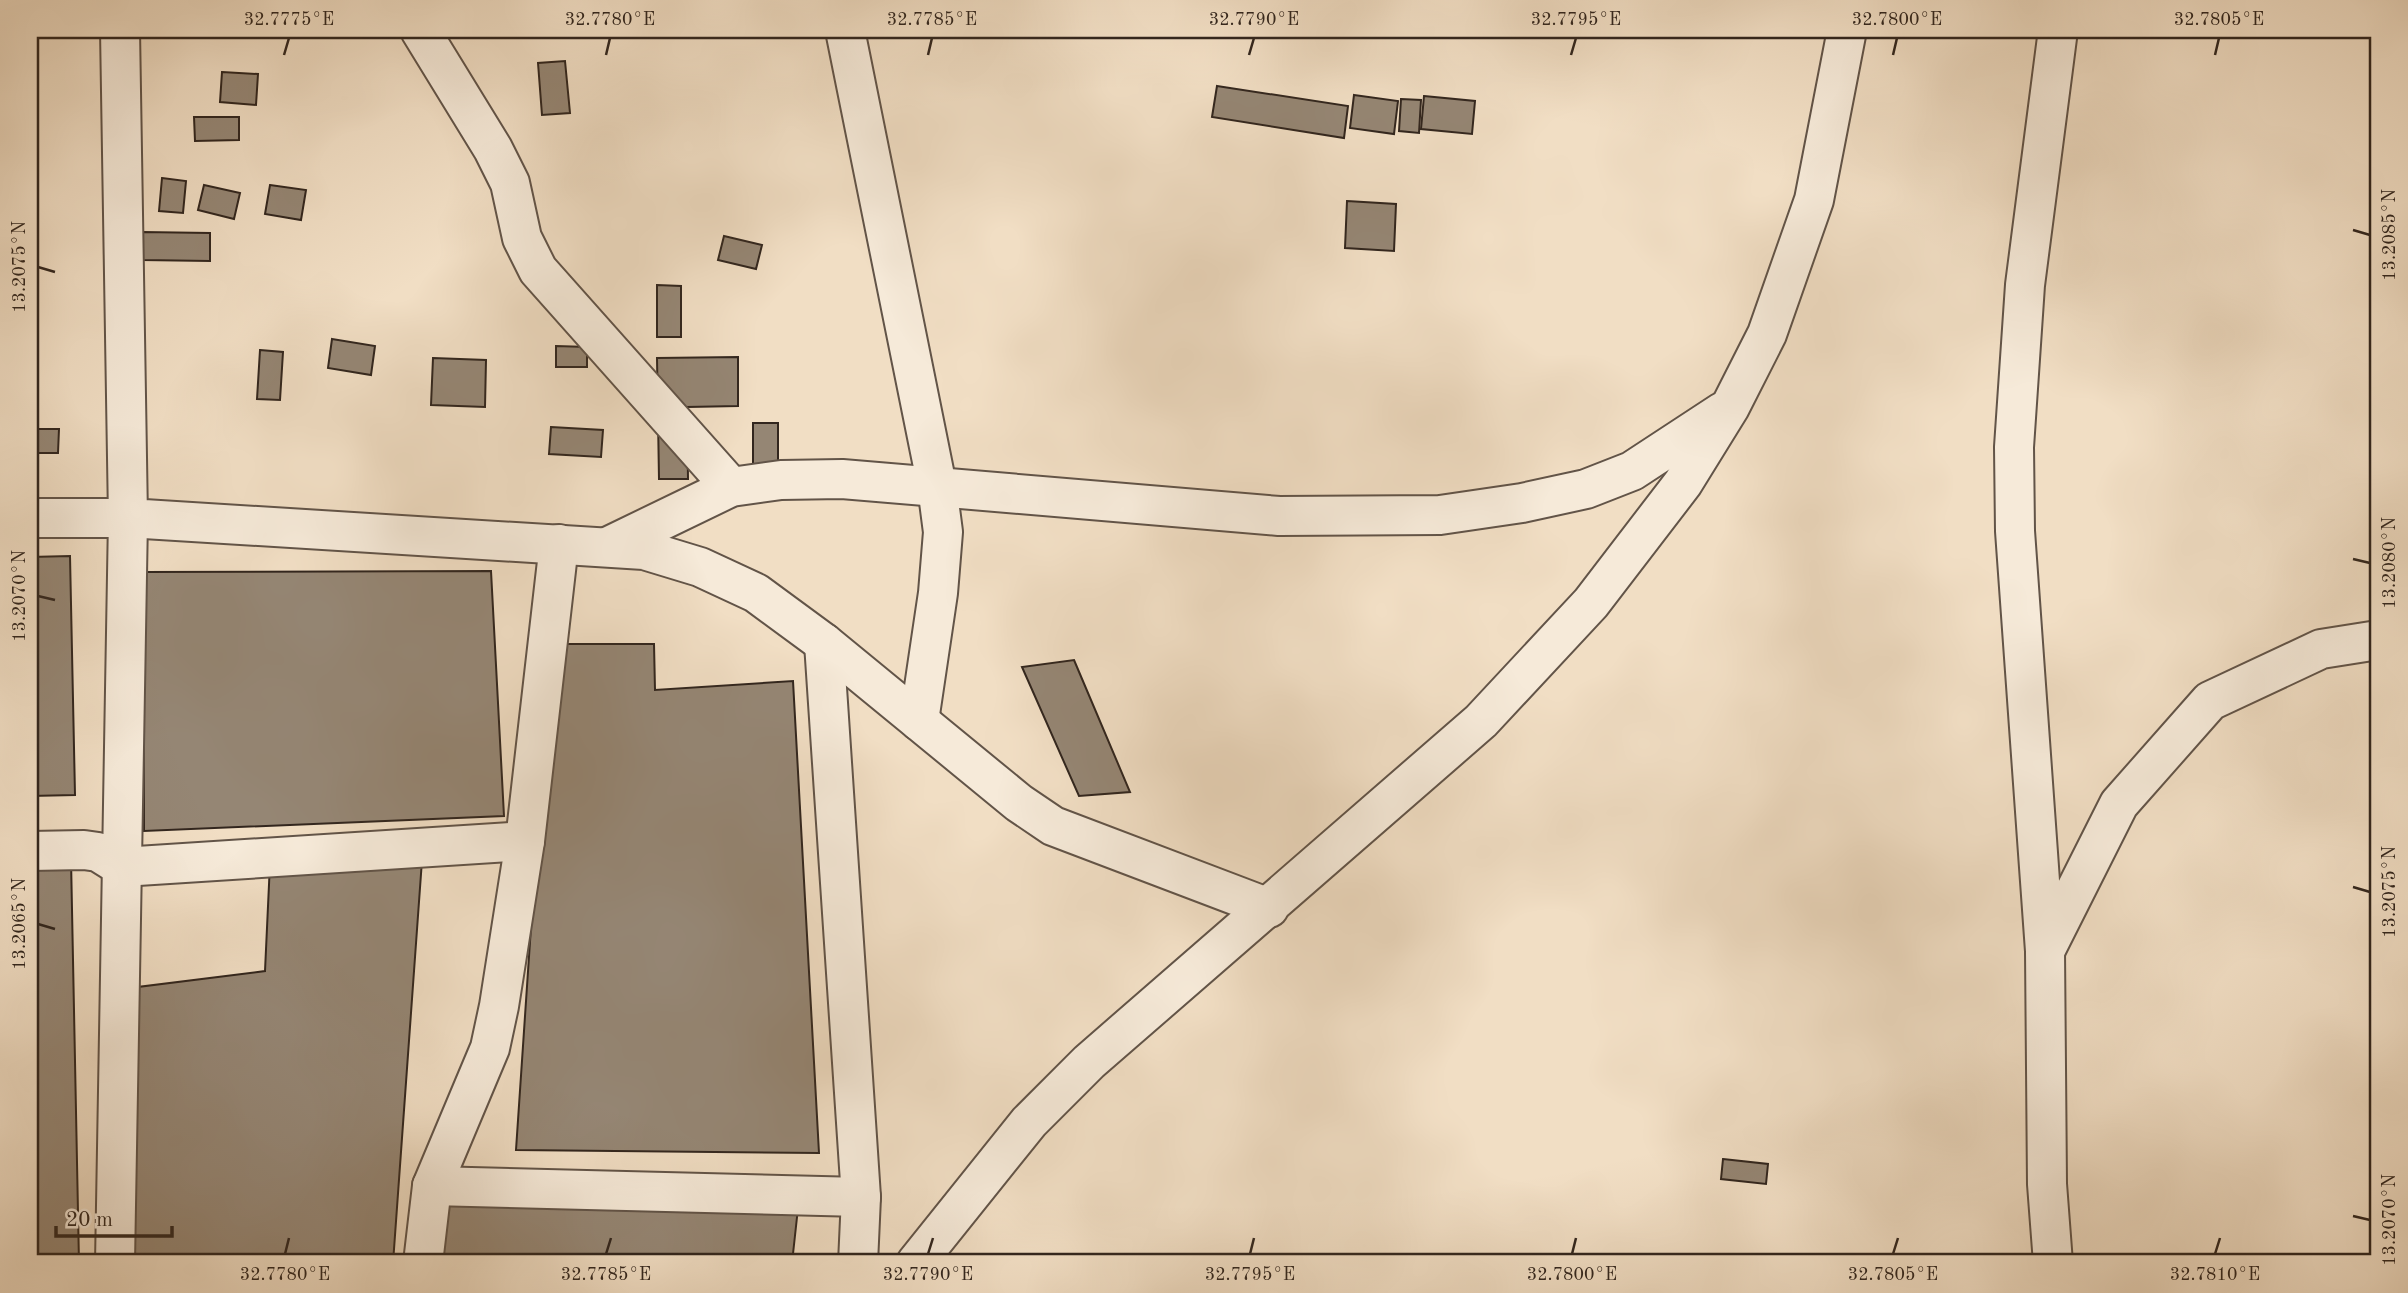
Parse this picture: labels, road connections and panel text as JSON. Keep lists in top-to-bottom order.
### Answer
{
  "scale_bar": "20 m",
  "coordinates": [
    "32.7775°E",
    "32.7780°E",
    "32.7785°E",
    "32.7790°E",
    "32.7795°E",
    "32.7800°E",
    "32.7805°E",
    "13.2085°N",
    "13.2075°N",
    "13.2080°N",
    "13.2070°N",
    "13.2065°N",
    "32.7810°E"
  ]
}
